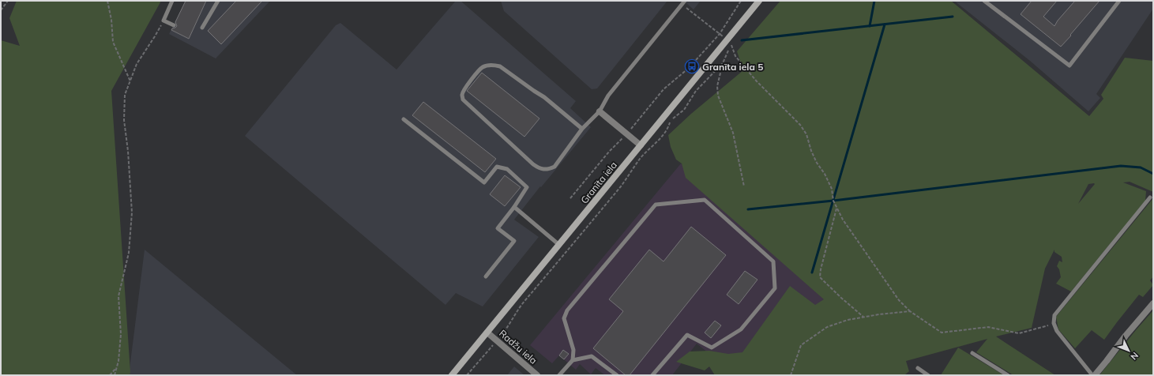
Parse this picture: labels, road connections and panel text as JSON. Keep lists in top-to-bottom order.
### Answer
{
  "streets": {
    "main road": ["Granīta iela"],
    "street": ["Radžu iela"]
  },
  "crossings": [
    ["Granīta iela", "Radžu iela"]
  ],
  "places": {
    "bus stop": ["Granīta iela 5"]
  },
  "north": "bottom right"
}
